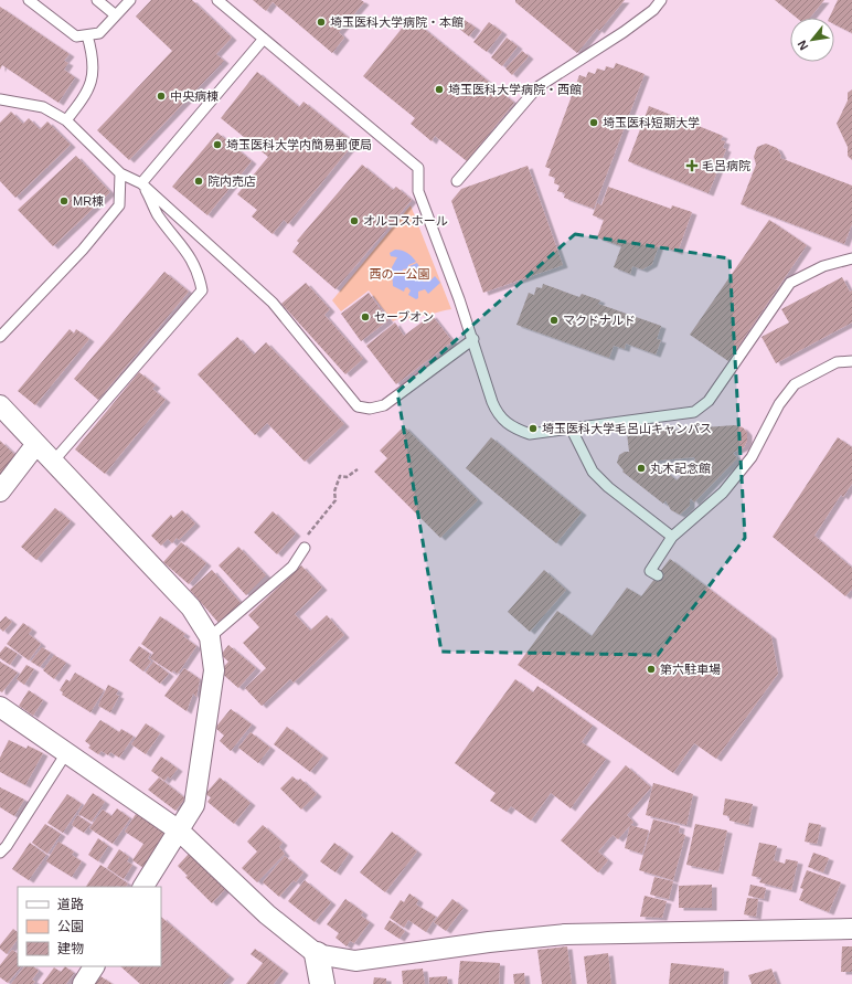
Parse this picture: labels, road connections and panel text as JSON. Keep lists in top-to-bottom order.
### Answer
{
  "parks": ["西の一公園"],
  "places": {
    "other": [
      "埼玉医科大学病院・本館",
      "埼玉医科大学病院・西館",
      "中央病棟",
      "埼玉医科短期大学",
      "埼玉医科大学内簡易郵便局",
      "院内売店",
      "MR棟",
      "オルコスホール",
      "セーブオン",
      "マクドナルド",
      "埼玉医科大学毛呂山キャンパス",
      "丸木記念館",
      "第六駐車場"
    ],
    "health": ["毛呂病院"]
  },
  "legend": ["道路", "公園", "建物"],
  "north": "bottom left"
}
